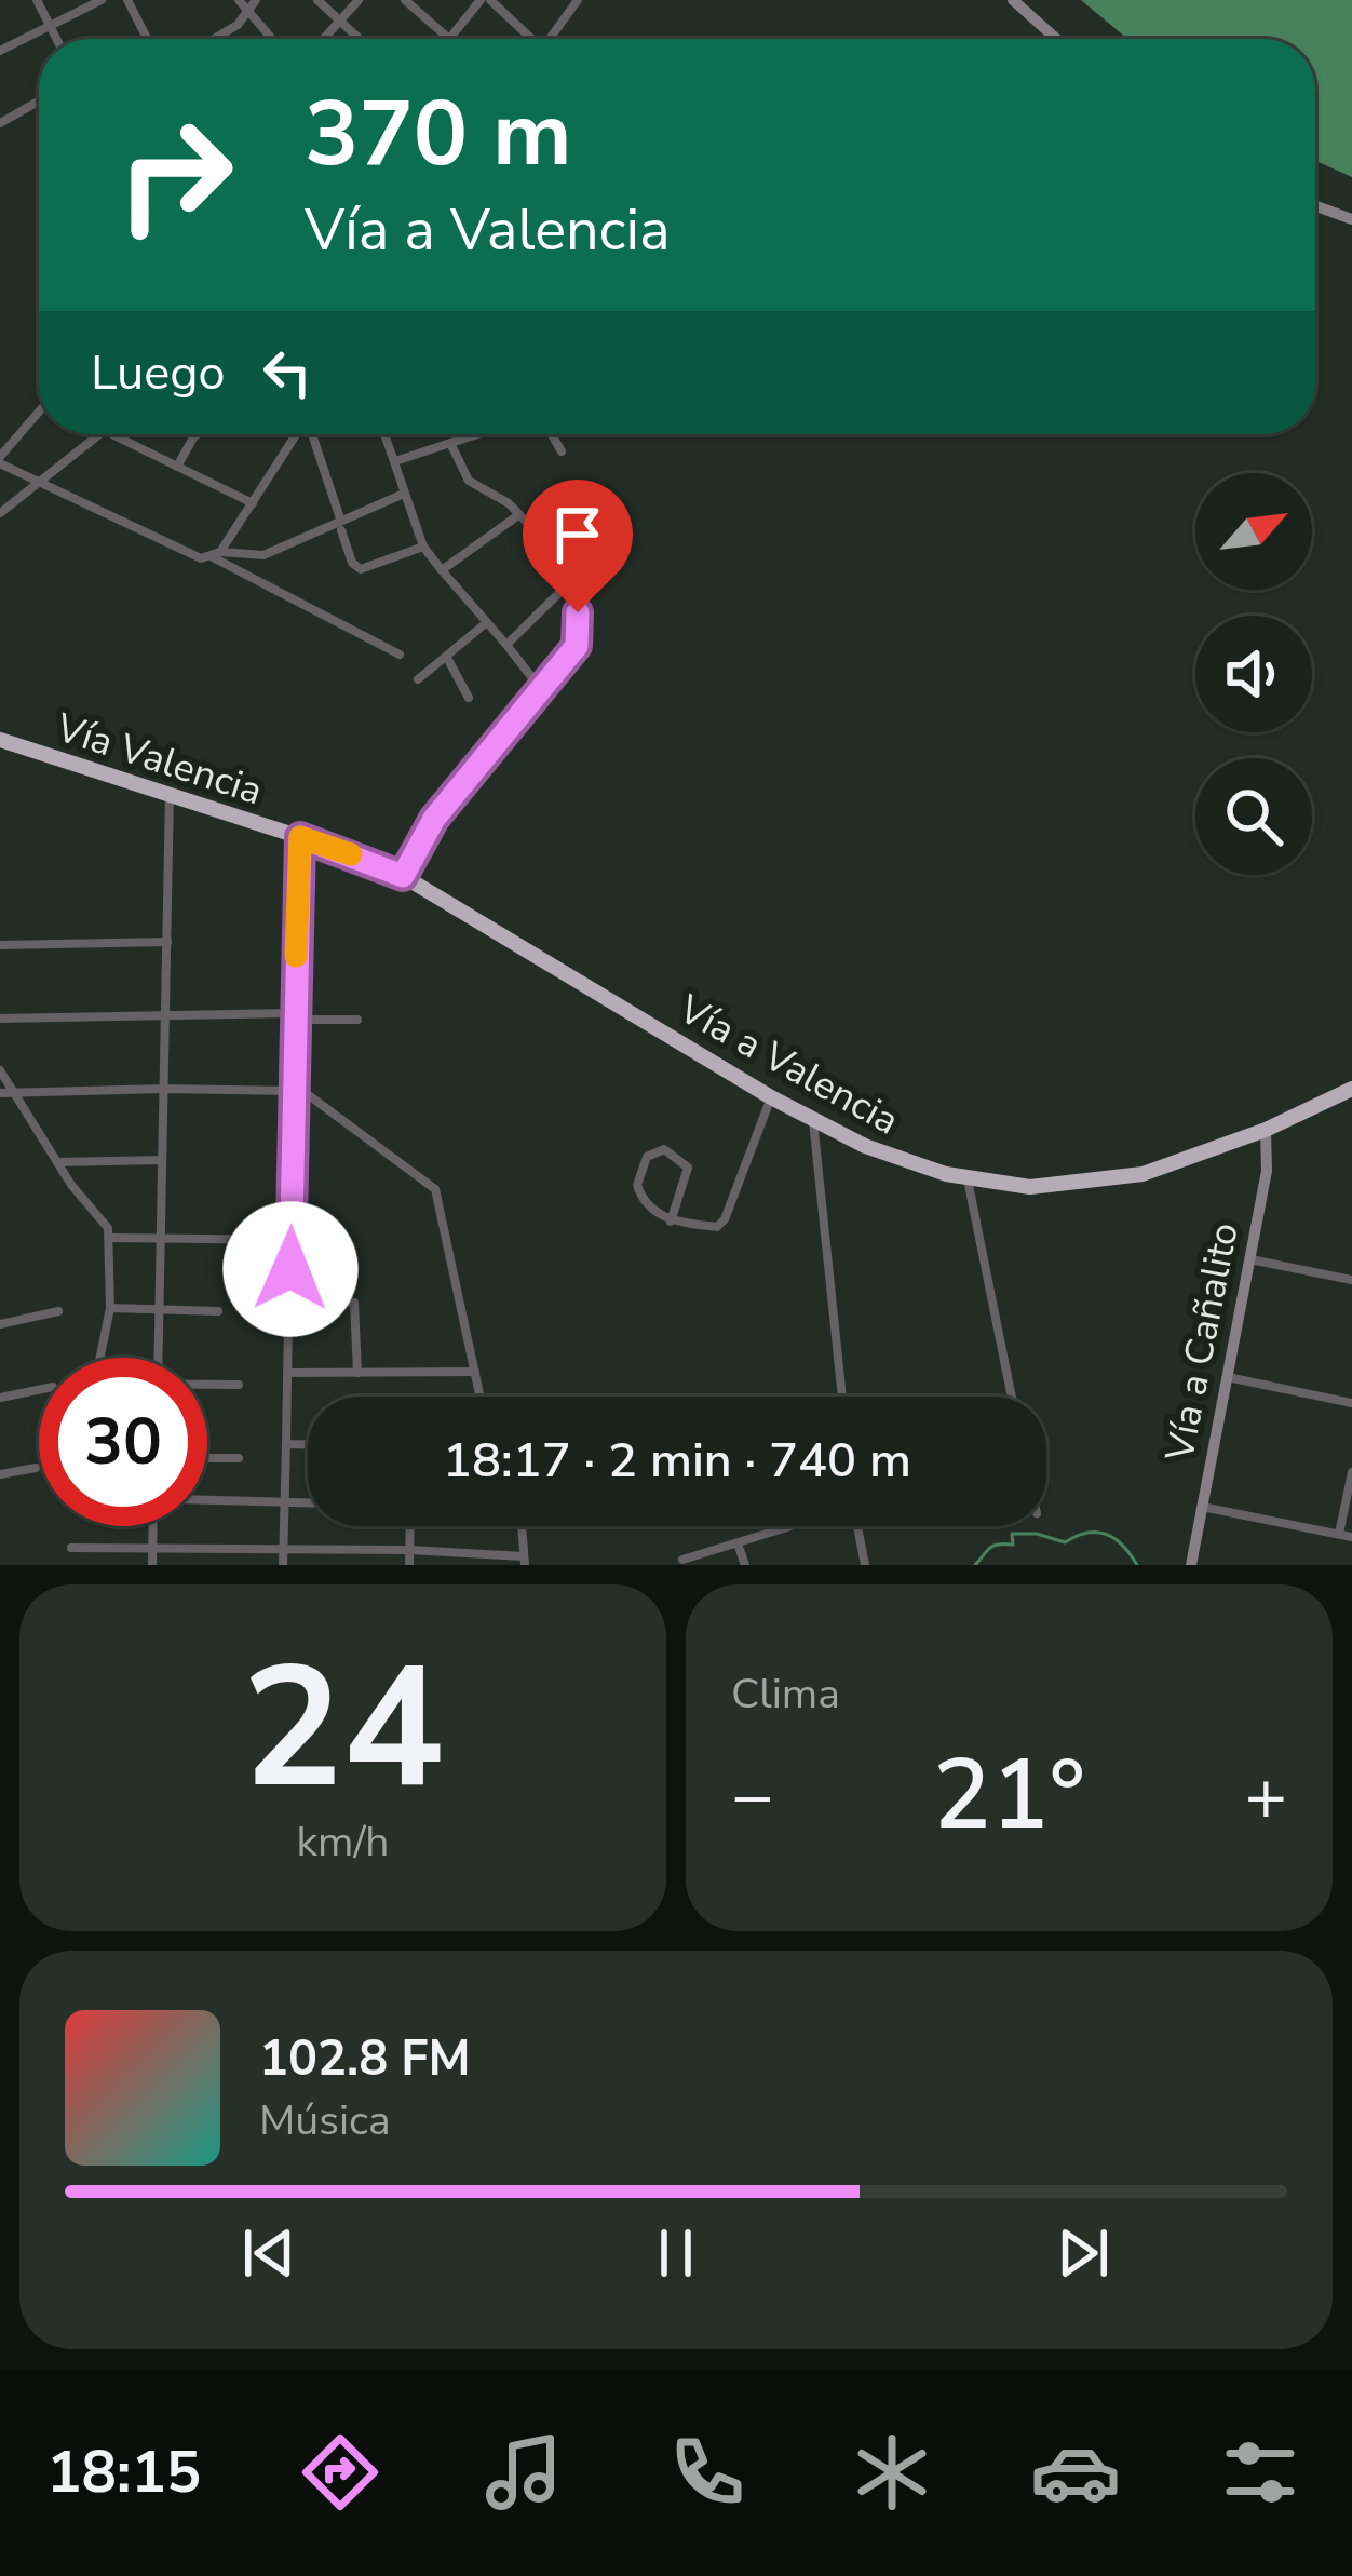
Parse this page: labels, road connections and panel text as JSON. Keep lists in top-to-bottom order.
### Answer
{
  "streets": {
    "highway": ["Vía Valencia", "Vía a Valencia"],
    "main road": ["Vía a Cañalito"]
  },
  "crossings": [
    ["Vía Valencia", "Vía a Valencia"],
    ["Vía a Valencia", "Vía a Cañalito"]
  ],
  "north": "top right",
  "page": {
    "turn": ["370 m", "Vía a Valencia"],
    "then": "Luego",
    "limit": "30",
    "trip": "18:17 · 2 min · 740 m",
    "tile": [
      ["24", "km/h"],
      "Clima"
    ],
    "heat": ["−", "21°", "+"],
    "song": ["102.8 FM", "Música"],
    "tabs": "18:15"
  }
}
